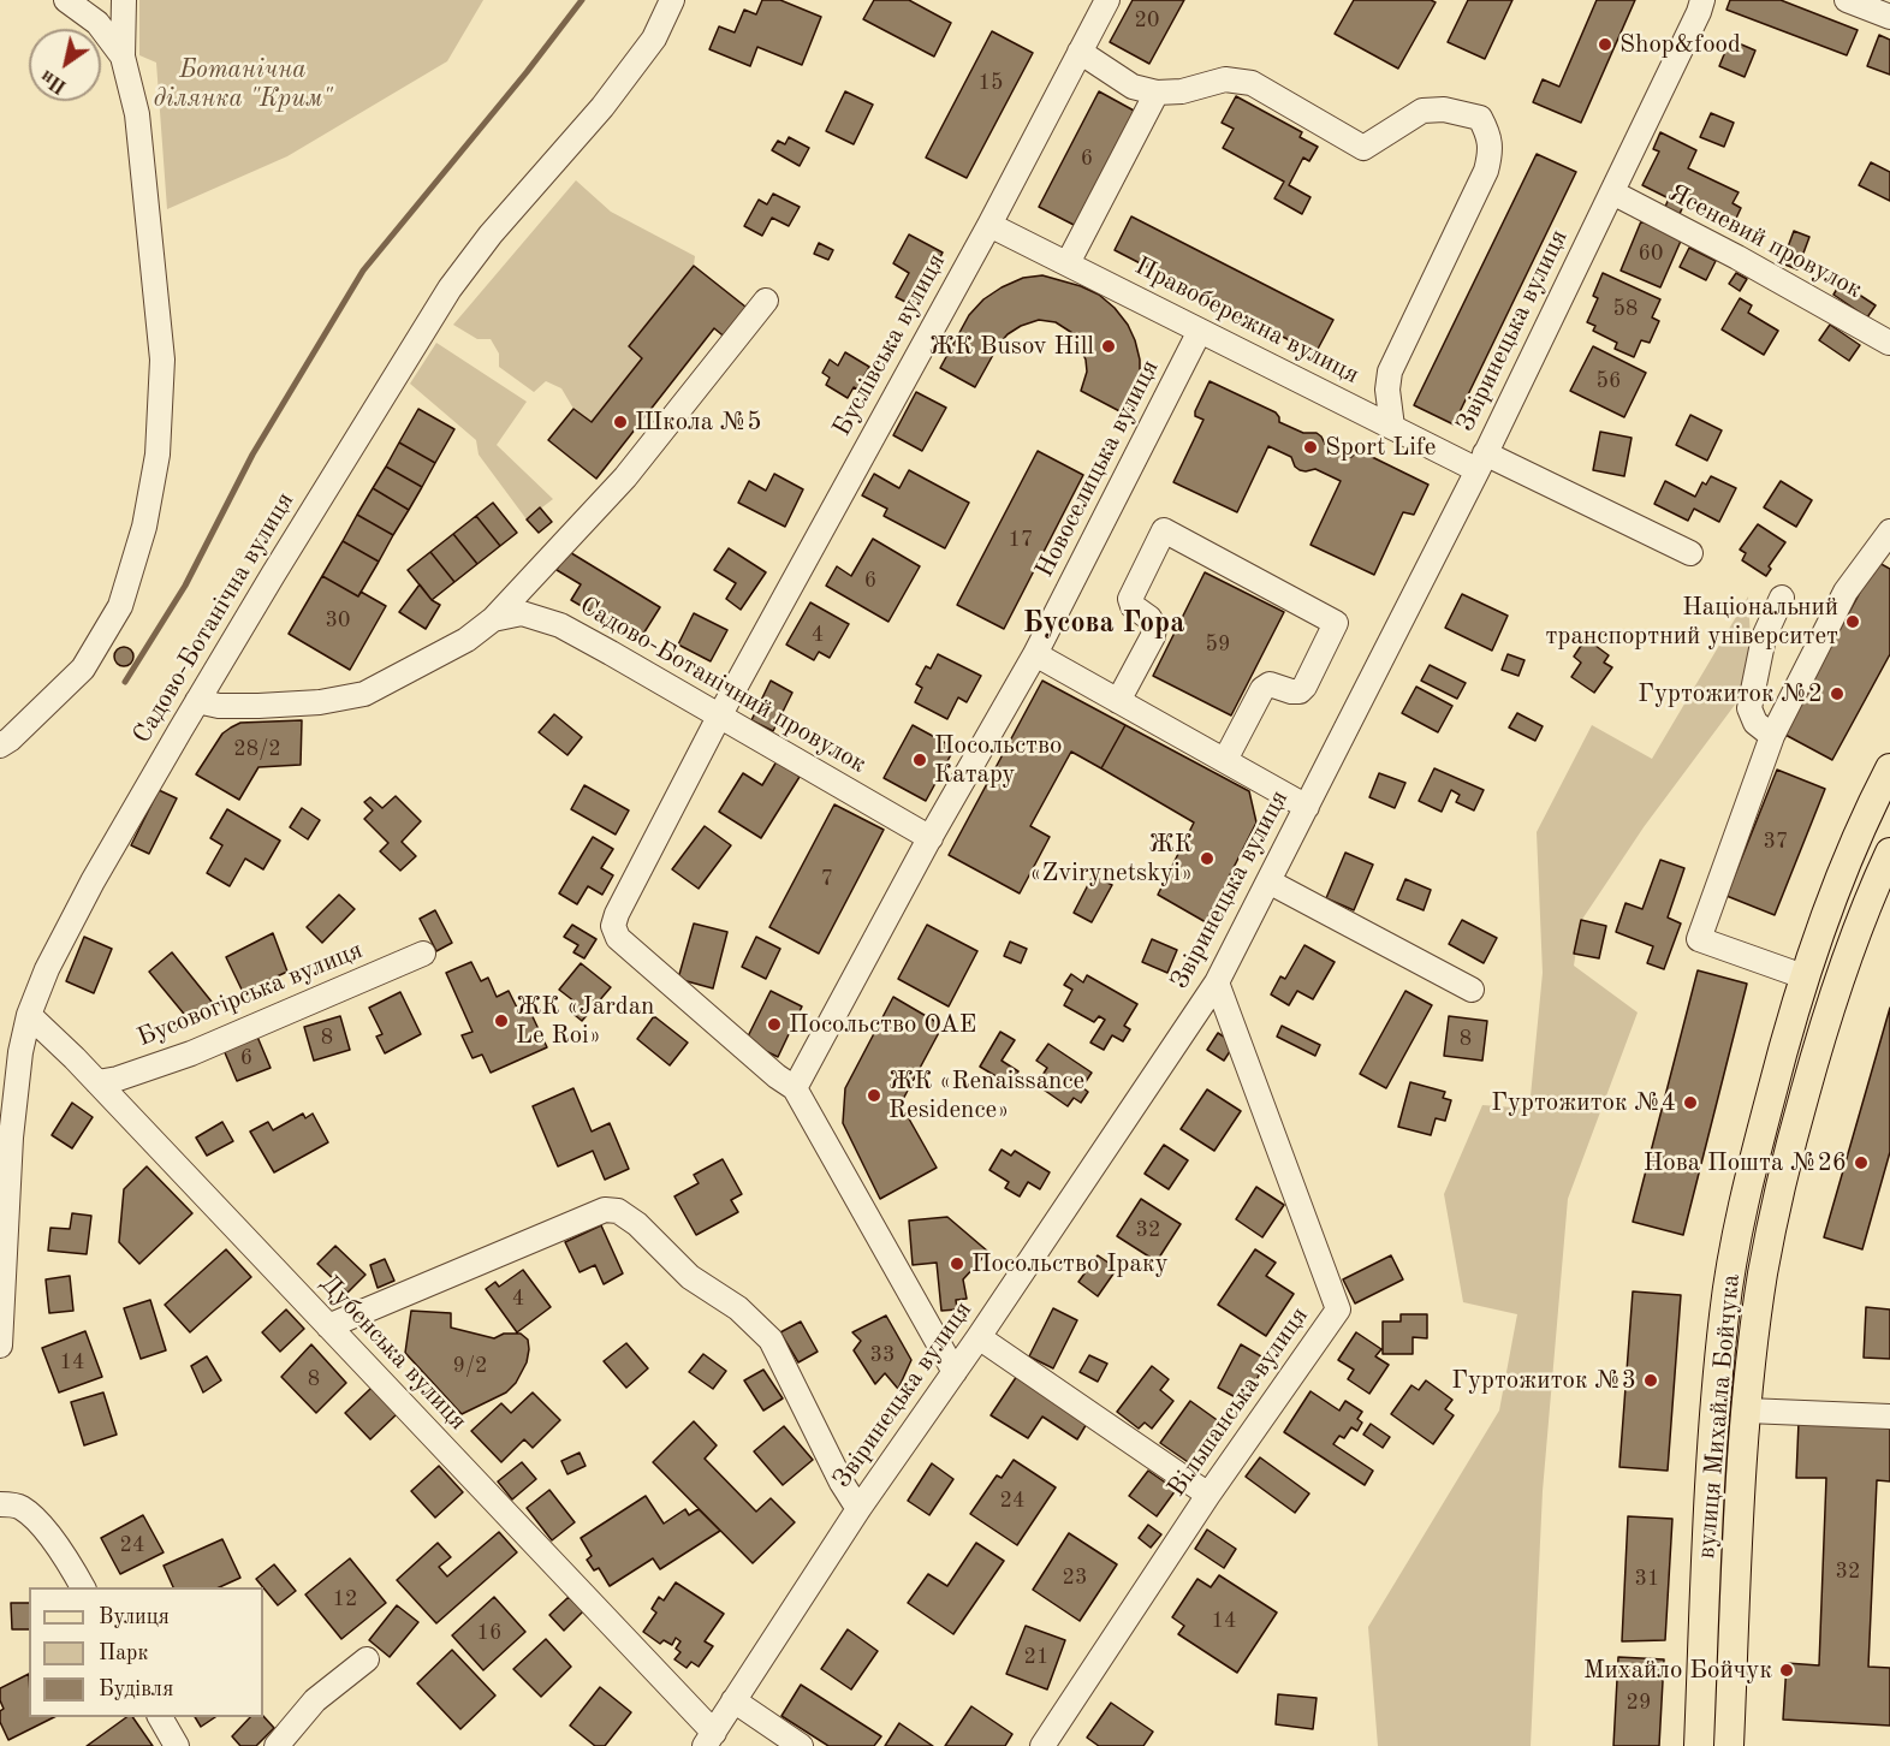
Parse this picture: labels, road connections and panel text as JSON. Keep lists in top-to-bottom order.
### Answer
{
  "streets": {
    "main road": ["вулиця Михайла Бойчука"],
    "street": [
      "Ясеневий провулок",
      "Правобережна вулиця",
      "Звіринецька вулиця",
      "Буслівська вулиця",
      "Новоселицька вулиця",
      "Садово-Ботанічна вулиця",
      "Садово-Ботанічний провулок",
      "Бусовогірська вулиця",
      "Дубенська вулиця",
      "Вільшанська вулиця"
    ]
  },
  "crossings": [
    ["Ясеневий провулок", "Звіринецька вулиця"],
    ["Правобережна вулиця", "Звіринецька вулиця"],
    ["Правобережна вулиця", "Буслівська вулиця"],
    ["Правобережна вулиця", "Новоселицька вулиця"],
    ["Звіринецька вулиця", "Дубенська вулиця"],
    ["Звіринецька вулиця", "Вільшанська вулиця"],
    ["Буслівська вулиця", "Новоселицька вулиця"],
    ["Буслівська вулиця", "Садово-Ботанічний провулок"],
    ["Новоселицька вулиця", "Садово-Ботанічний провулок"],
    ["Садово-Ботанічна вулиця", "Дубенська вулиця"],
    ["Бусовогірська вулиця", "Дубенська вулиця"]
  ],
  "districts": ["Бусова Гора"],
  "parks": ["Ботанічна ділянка \"Крим\""],
  "places": [
    "Shop&food",
    "ЖК Busov Hill",
    "Школа №5",
    "Sport Life",
    "Національний транспортний університет",
    "Гуртожиток №2",
    "Посольство Катару",
    "ЖК «Zvirynetskyi»",
    "ЖК «Jardan Le Roi»",
    "Посольство ОАЕ",
    "ЖК «Renaissance Residence»",
    "Гуртожиток №4",
    "Нова Пошта №26",
    "Посольство Іраку",
    "Гуртожиток №3",
    "Михайло Бойчук"
  ],
  "house_numbers": [
    "20",
    "15",
    "6",
    "60",
    "58",
    "56",
    "17",
    "6",
    "30",
    "4",
    "59",
    "28/2",
    "37",
    "7",
    "8",
    "8",
    "6",
    "32",
    "4",
    "33",
    "14",
    "9/2",
    "8",
    "24",
    "24",
    "32",
    "23",
    "31",
    "12",
    "14",
    "16",
    "21",
    "29"
  ],
  "legend": ["Вулиця", "Парк", "Будівля"],
  "north": "bottom left"
}
